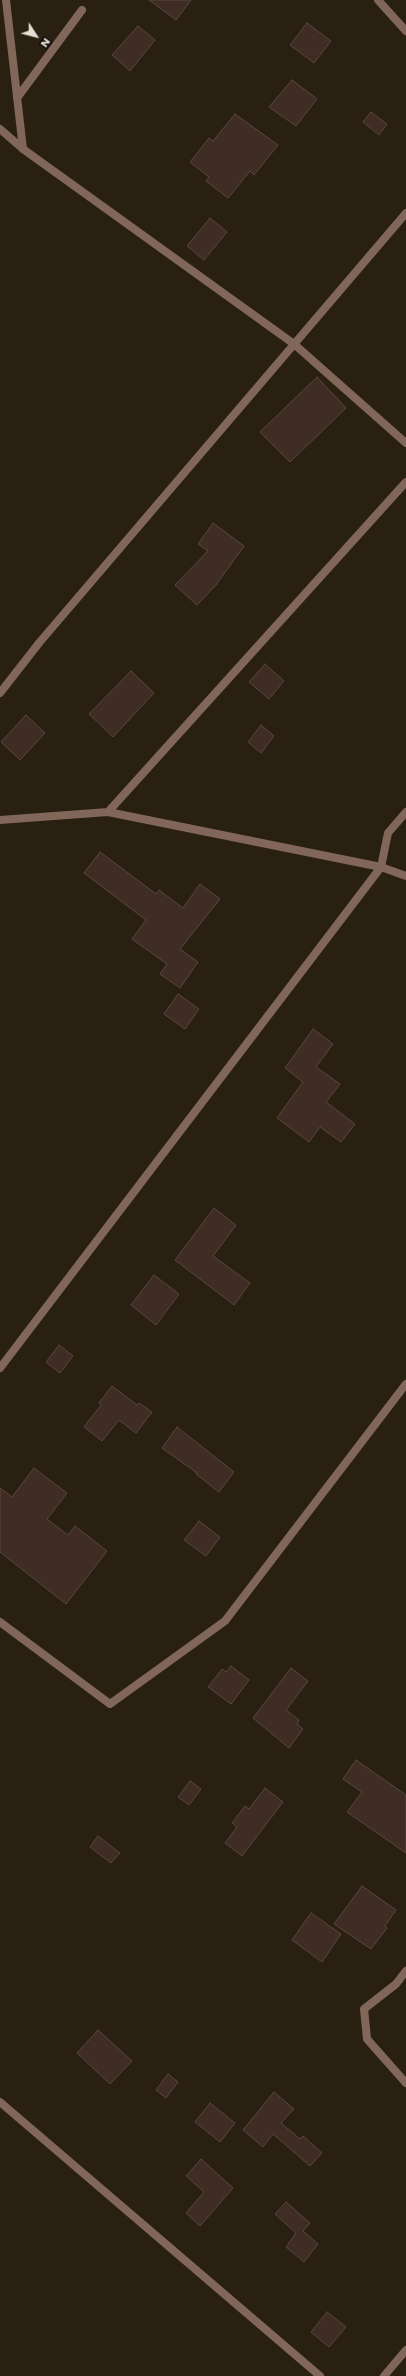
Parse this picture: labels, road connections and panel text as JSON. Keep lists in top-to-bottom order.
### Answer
{
  "north": "bottom right"
}
